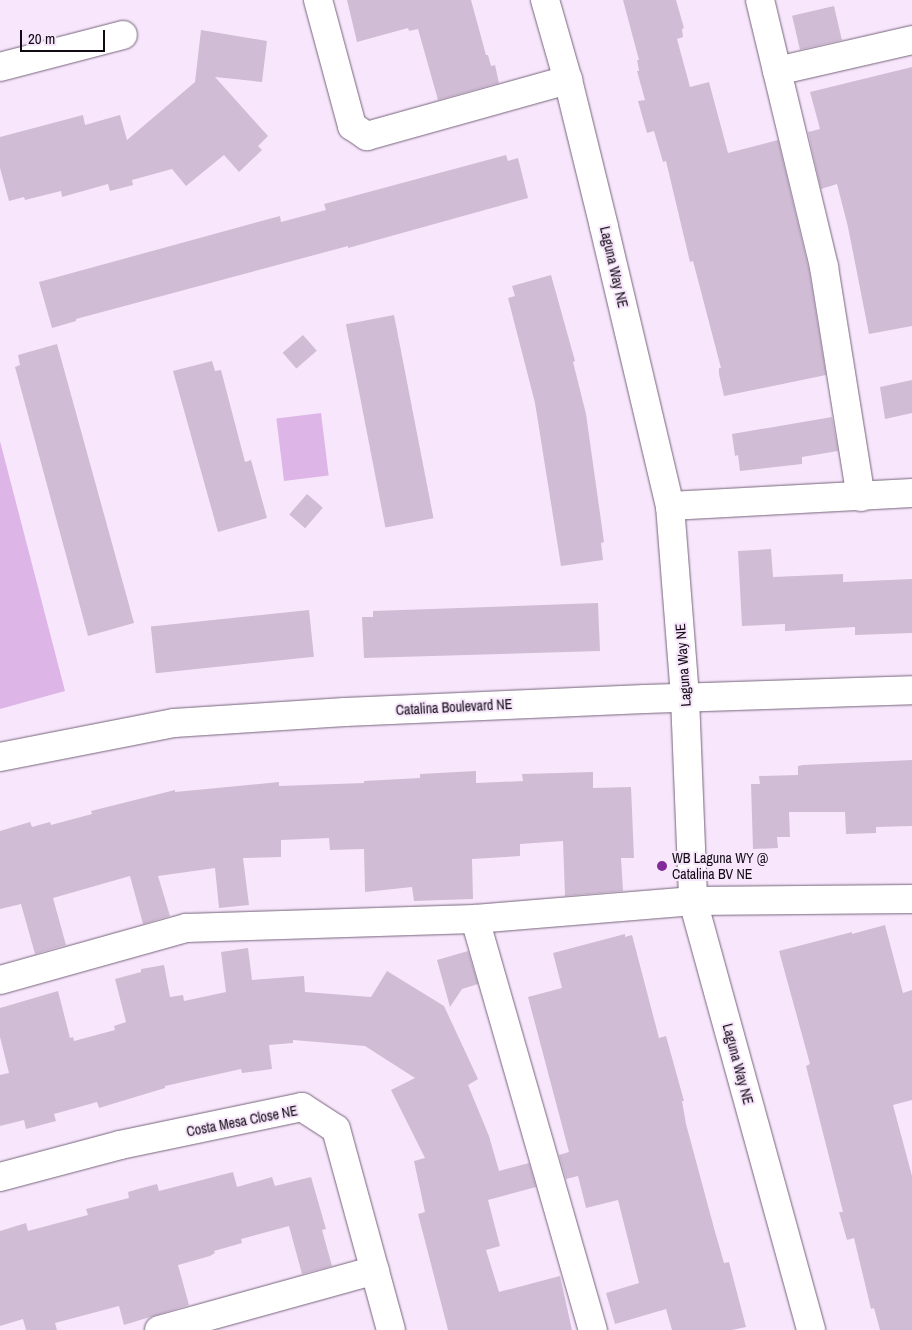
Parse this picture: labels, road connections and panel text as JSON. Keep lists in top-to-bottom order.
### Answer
{
  "streets": {
    "street": ["Laguna Way NE", "Catalina Boulevard NE", "Costa Mesa Close NE"]
  },
  "crossings": [
    ["Laguna Way NE", "Catalina Boulevard NE"]
  ],
  "places": ["WB Laguna WY @ Catalina BV NE"],
  "scale_bar": "20 m"
}
